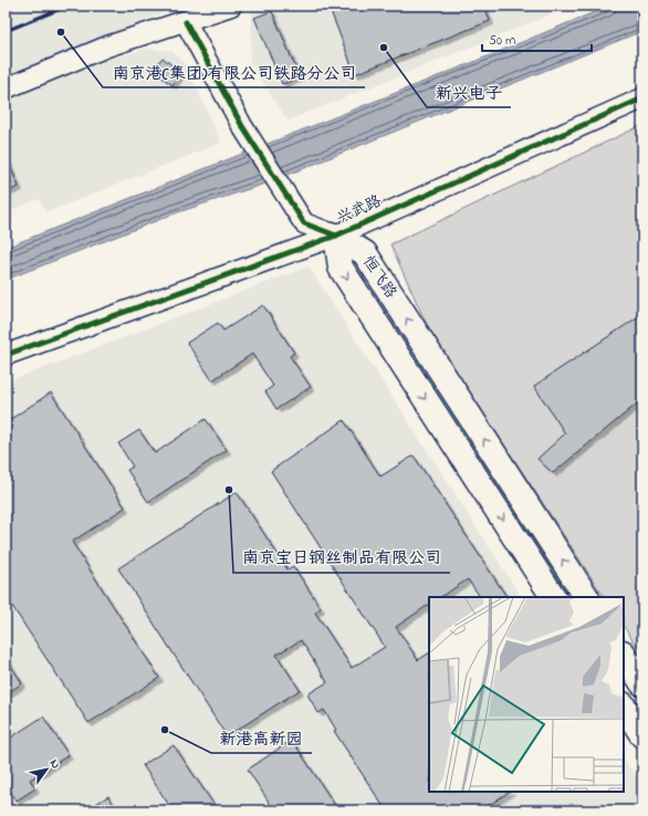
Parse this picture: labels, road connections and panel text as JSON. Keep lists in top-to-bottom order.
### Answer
{
  "streets": {
    "main road": ["恒飞路"],
    "street": ["兴武路"]
  },
  "crossings": [
    ["兴武路", "恒飞路"]
  ],
  "places": [
    "南京港(集团)有限公司铁路分公司",
    "新兴电子",
    "南京宝日钢丝制品有限公司",
    "新港高新园"
  ],
  "scale_bar": "50 m",
  "north": "top right"
}
